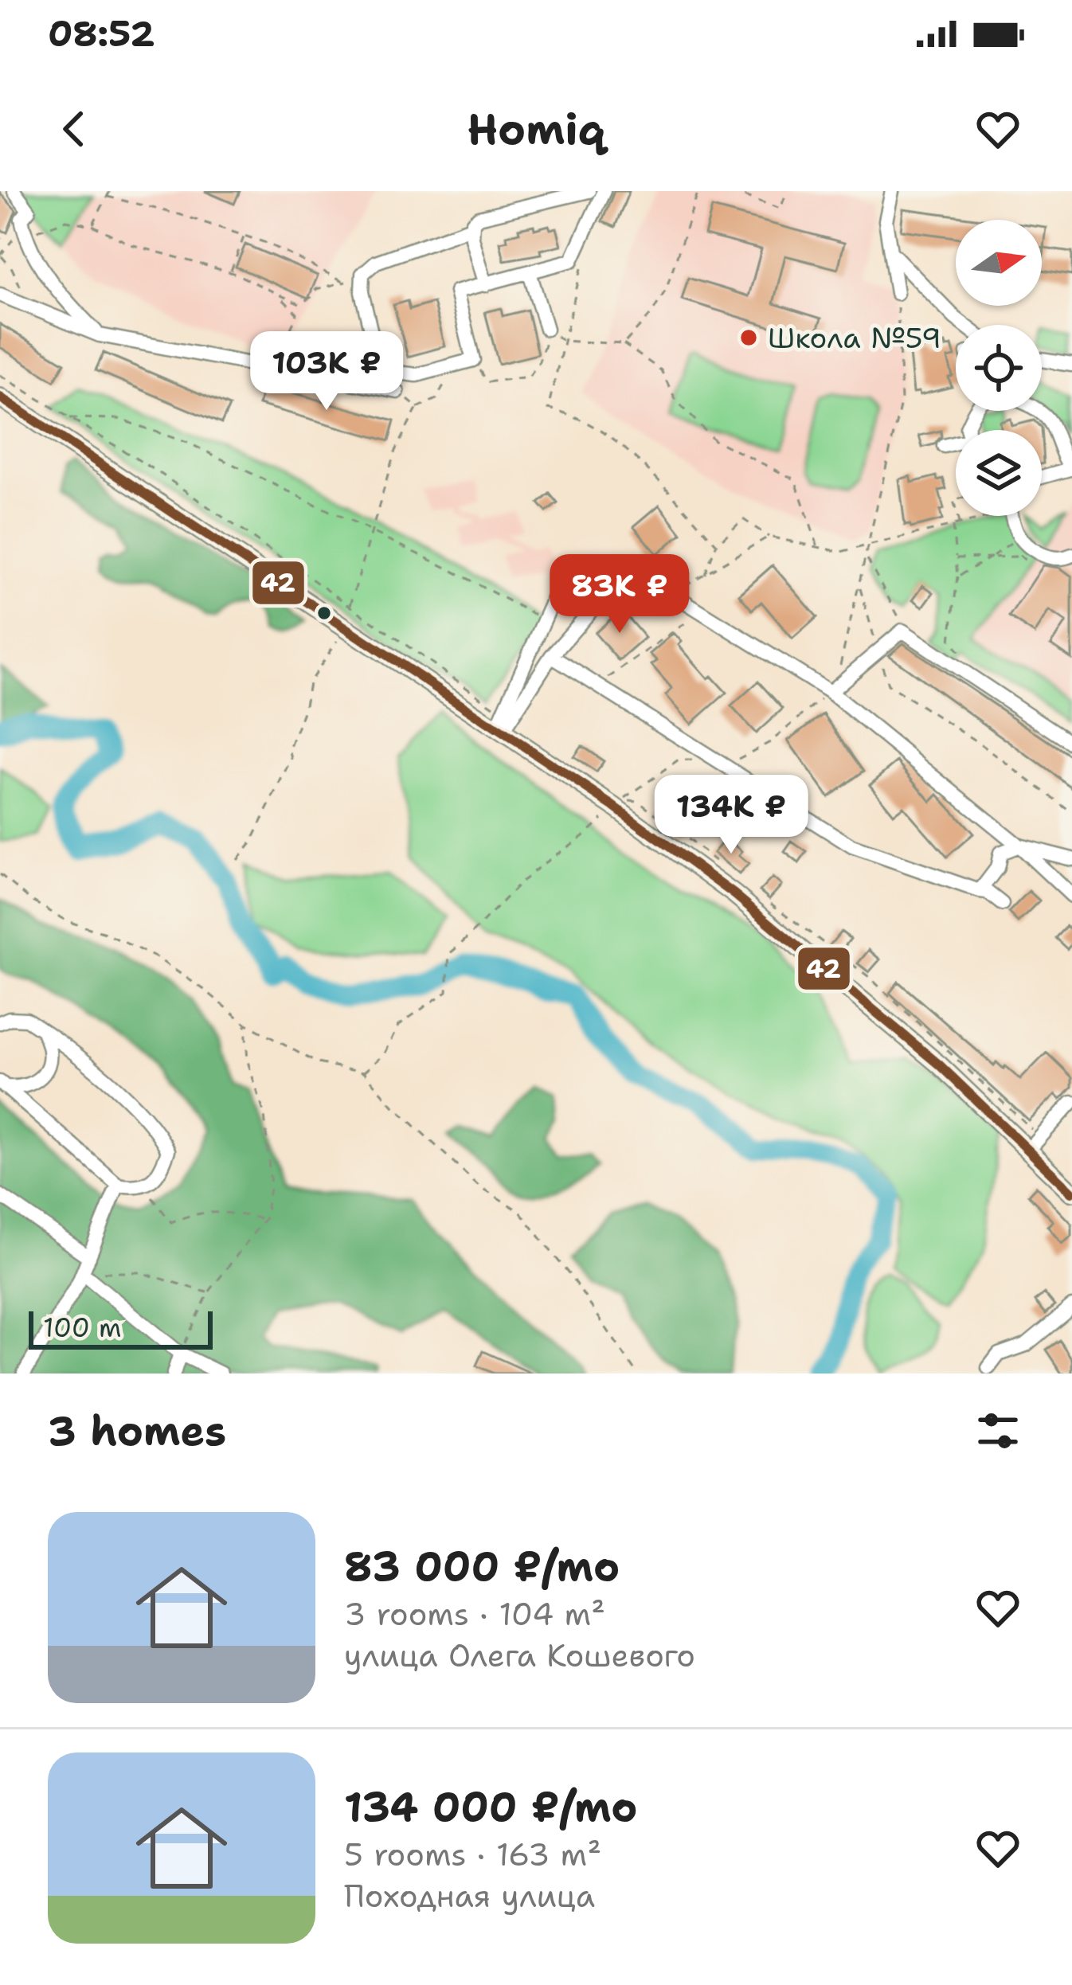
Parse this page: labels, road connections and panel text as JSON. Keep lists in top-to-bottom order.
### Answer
{
  "places": ["Школа №59"],
  "lines": ["transit line 42"],
  "scale_bar": "100 m",
  "north": "right",
  "page": {
    "status": "08:52",
    "header": "Homiq",
    "price": ["103K ₽", "83K ₽", "134K ₽"],
    "scale": "100 m",
    "heading": "3 homes",
    "list": [
      {
        "name": "83 000 ₽/mo",
        "note": "3 rooms · 104 m² · улица Олега Кошевого"
      },
      {
        "name": "134 000 ₽/mo",
        "note": "5 rooms · 163 m² · Походная улица"
      }
    ]
  }
}
